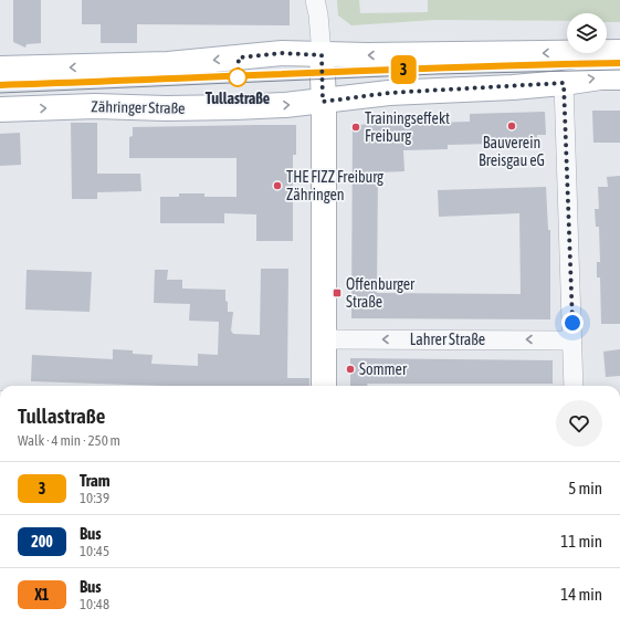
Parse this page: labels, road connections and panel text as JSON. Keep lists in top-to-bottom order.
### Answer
{
  "streets": {
    "main road": ["Zähringer Straße"],
    "street": ["Lahrer Straße"]
  },
  "one_way": ["Lahrer Straße"],
  "places": {
    "other": [
      "Tullastraße",
      "Bauverein Breisgau eG",
      "Trainingseffekt Freiburg",
      "THE FIZZ Freiburg Zähringen",
      "Sommer"
    ],
    "transit": ["Offenburger Straße"]
  },
  "lines": ["tram line 3"],
  "page": {
    "on_map": "3",
    "heading": ["Tullastraße", "Walk · 4 min · 250 m"],
    "list": [
      {
        "mark": "3",
        "name": "Tram",
        "note": "10:39",
        "value": "5 min"
      },
      {
        "mark": "200",
        "name": "Bus",
        "note": "10:45",
        "value": "11 min"
      },
      {
        "mark": "X1",
        "name": "Bus",
        "note": "10:48",
        "value": "14 min"
      }
    ]
  }
}
